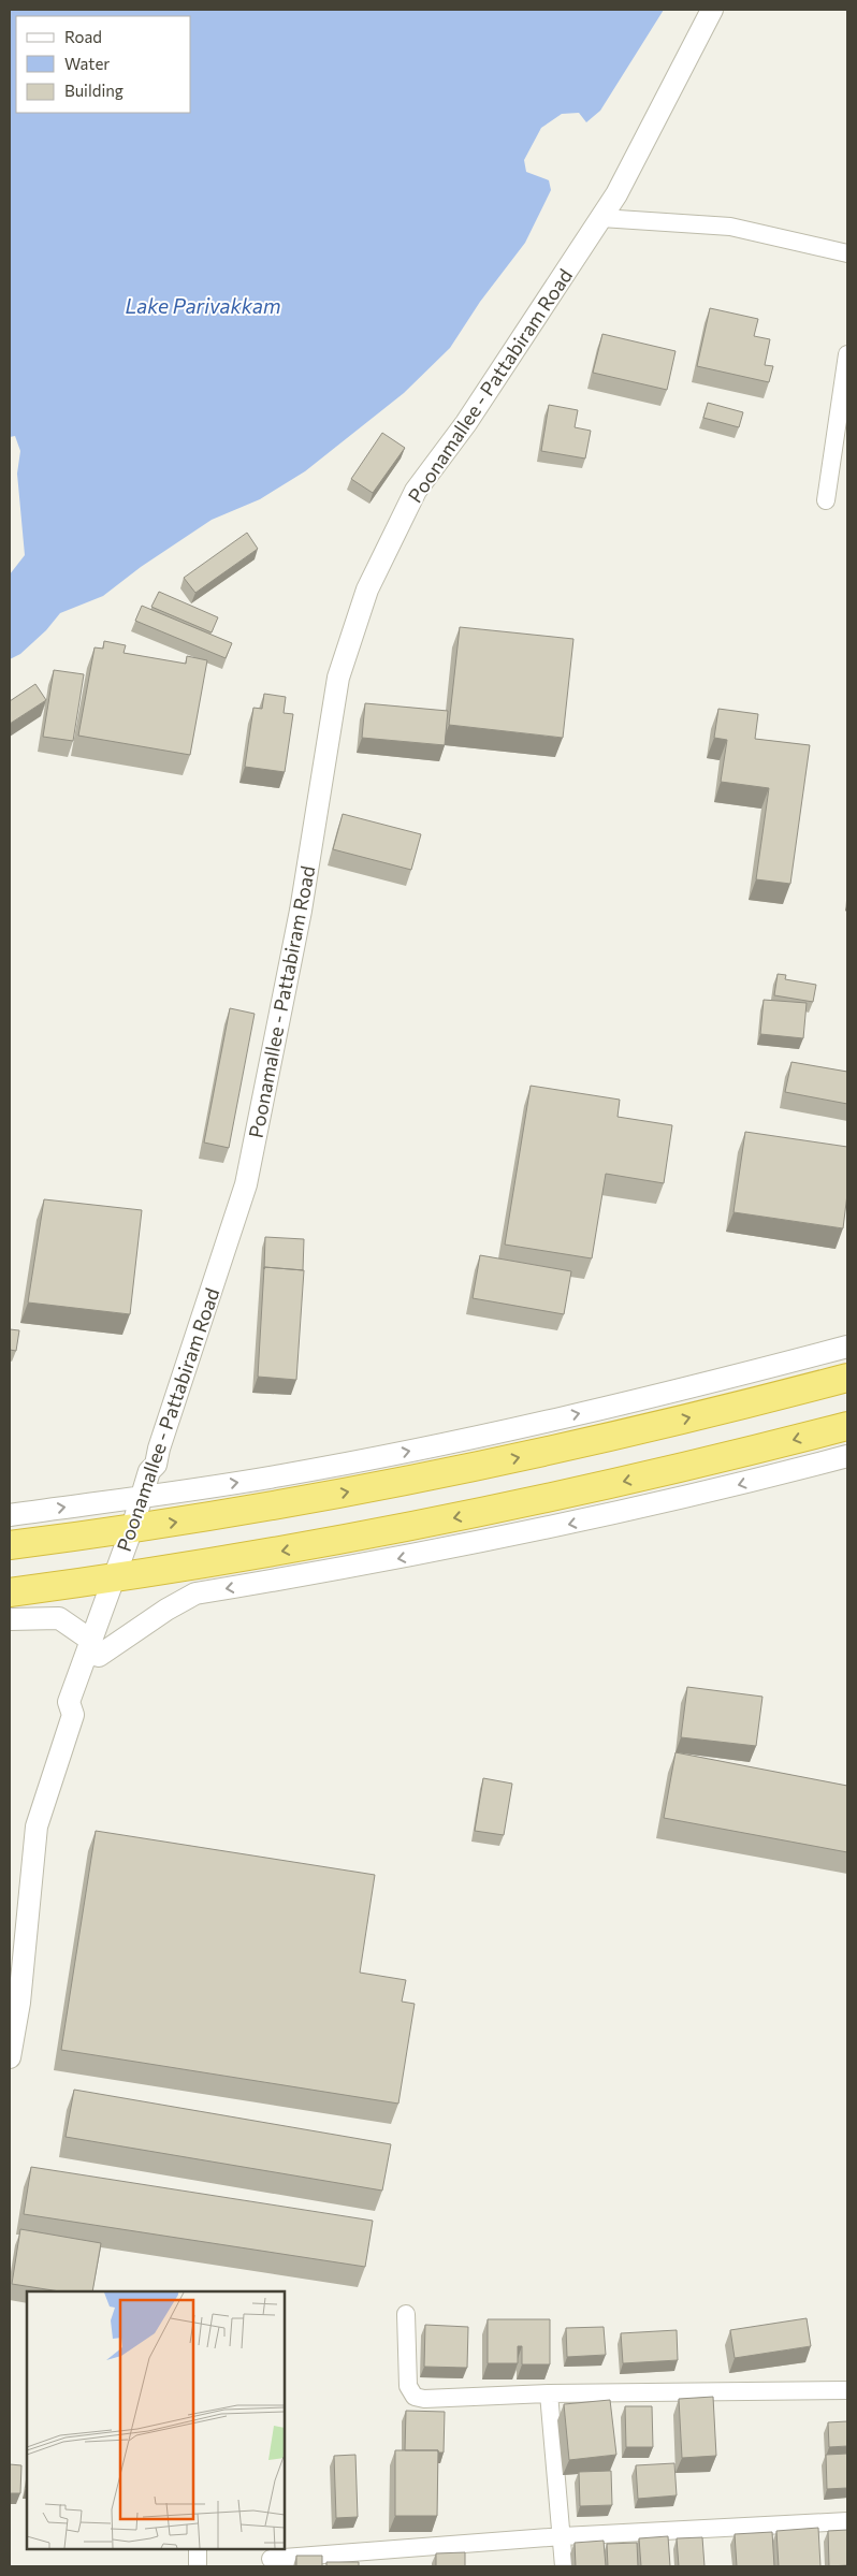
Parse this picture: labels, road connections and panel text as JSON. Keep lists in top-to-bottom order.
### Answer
{
  "streets": {
    "street": ["Poonamallee - Pattabiram Road"]
  },
  "water": ["Lake Parivakkam"],
  "legend": ["Road", "Water", "Building"]
}
